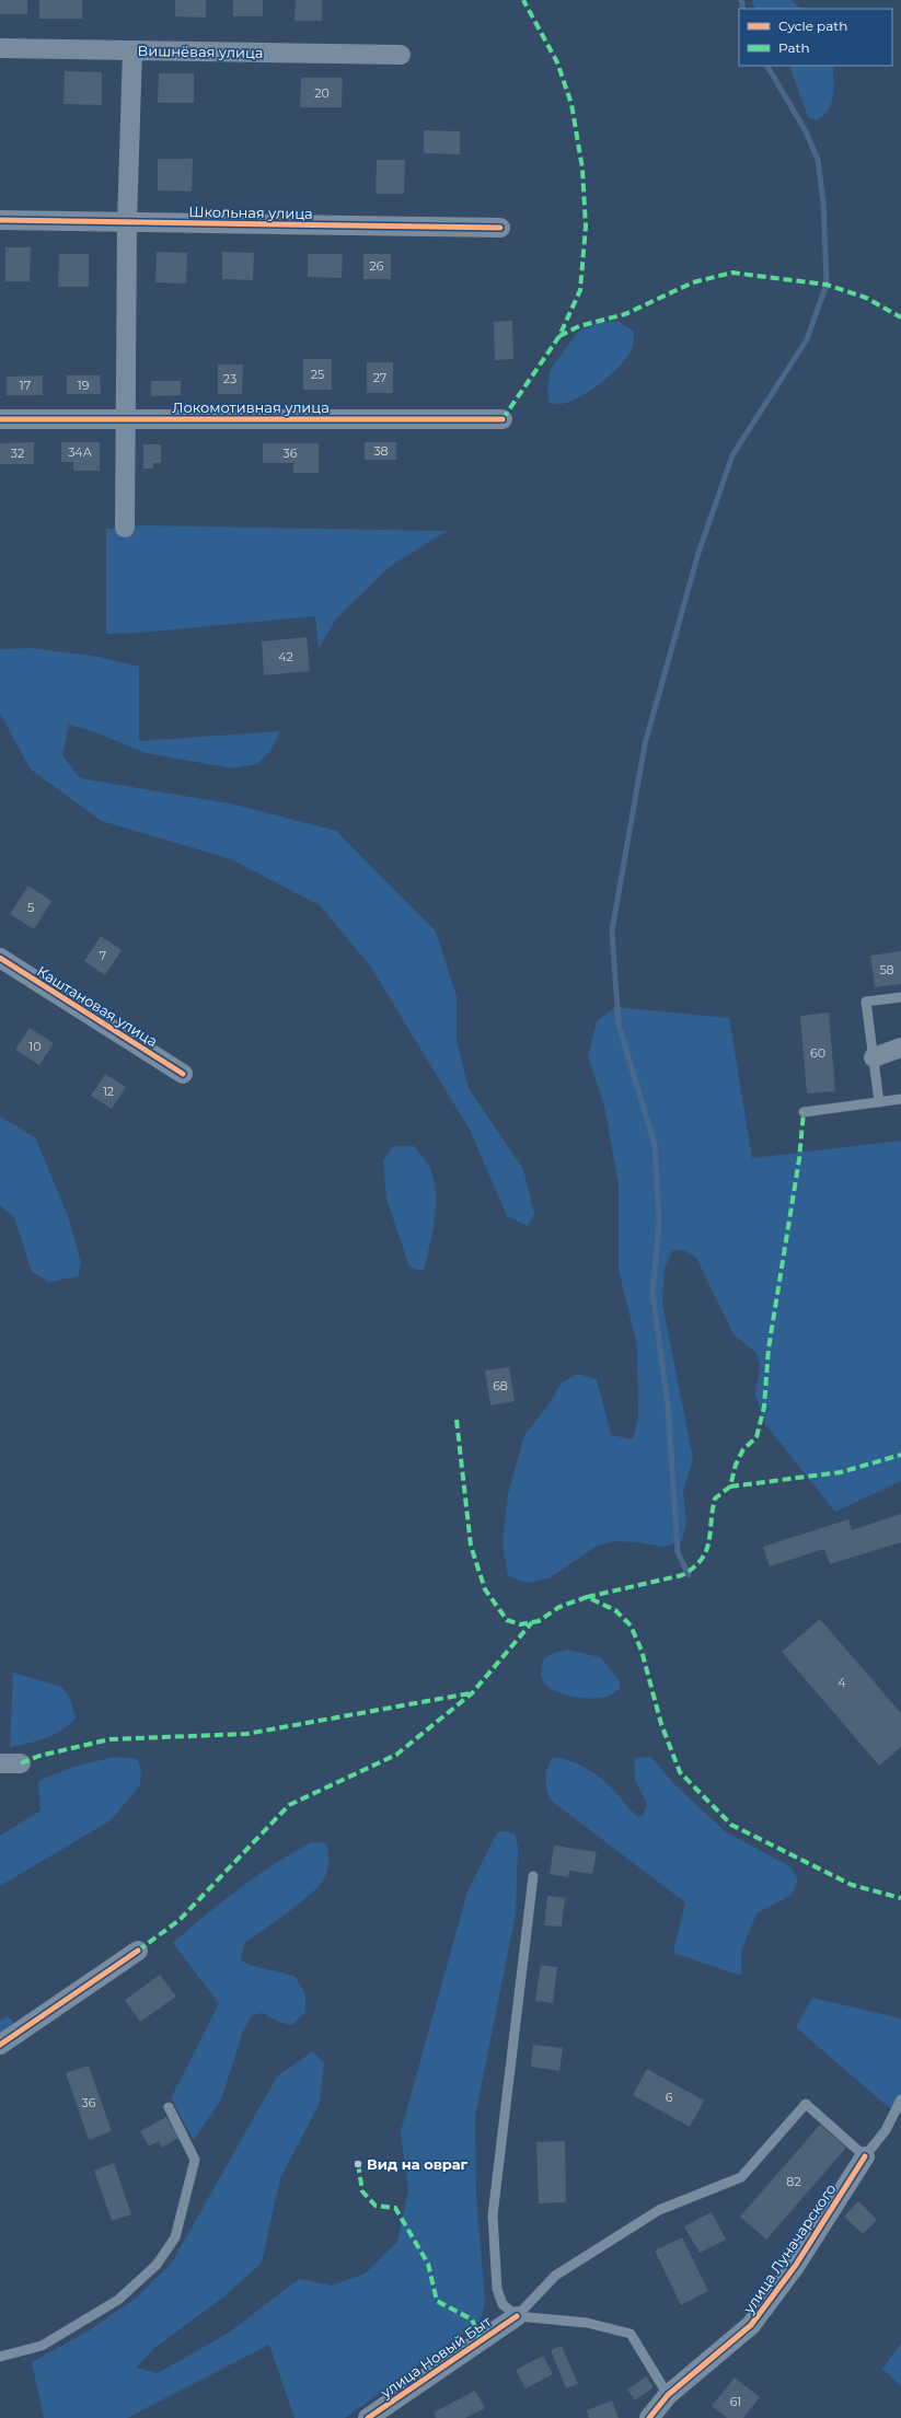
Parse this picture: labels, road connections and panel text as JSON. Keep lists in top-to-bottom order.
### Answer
{
  "streets": {
    "street": [
      "Вишнёвая улица",
      "Школьная улица",
      "Локомотивная улица",
      "Каштановая улица",
      "улица Луначарского",
      "улица Новый Быт"
    ]
  },
  "places": ["Вид на овраг"],
  "house_numbers": [
    "20",
    "26",
    "25",
    "27",
    "23",
    "17",
    "19",
    "38",
    "34А",
    "32",
    "36",
    "42",
    "5",
    "7",
    "58",
    "10",
    "60",
    "12",
    "68",
    "4",
    "6",
    "36",
    "82",
    "61"
  ],
  "legend": ["Cycle path", "Path"]
}
